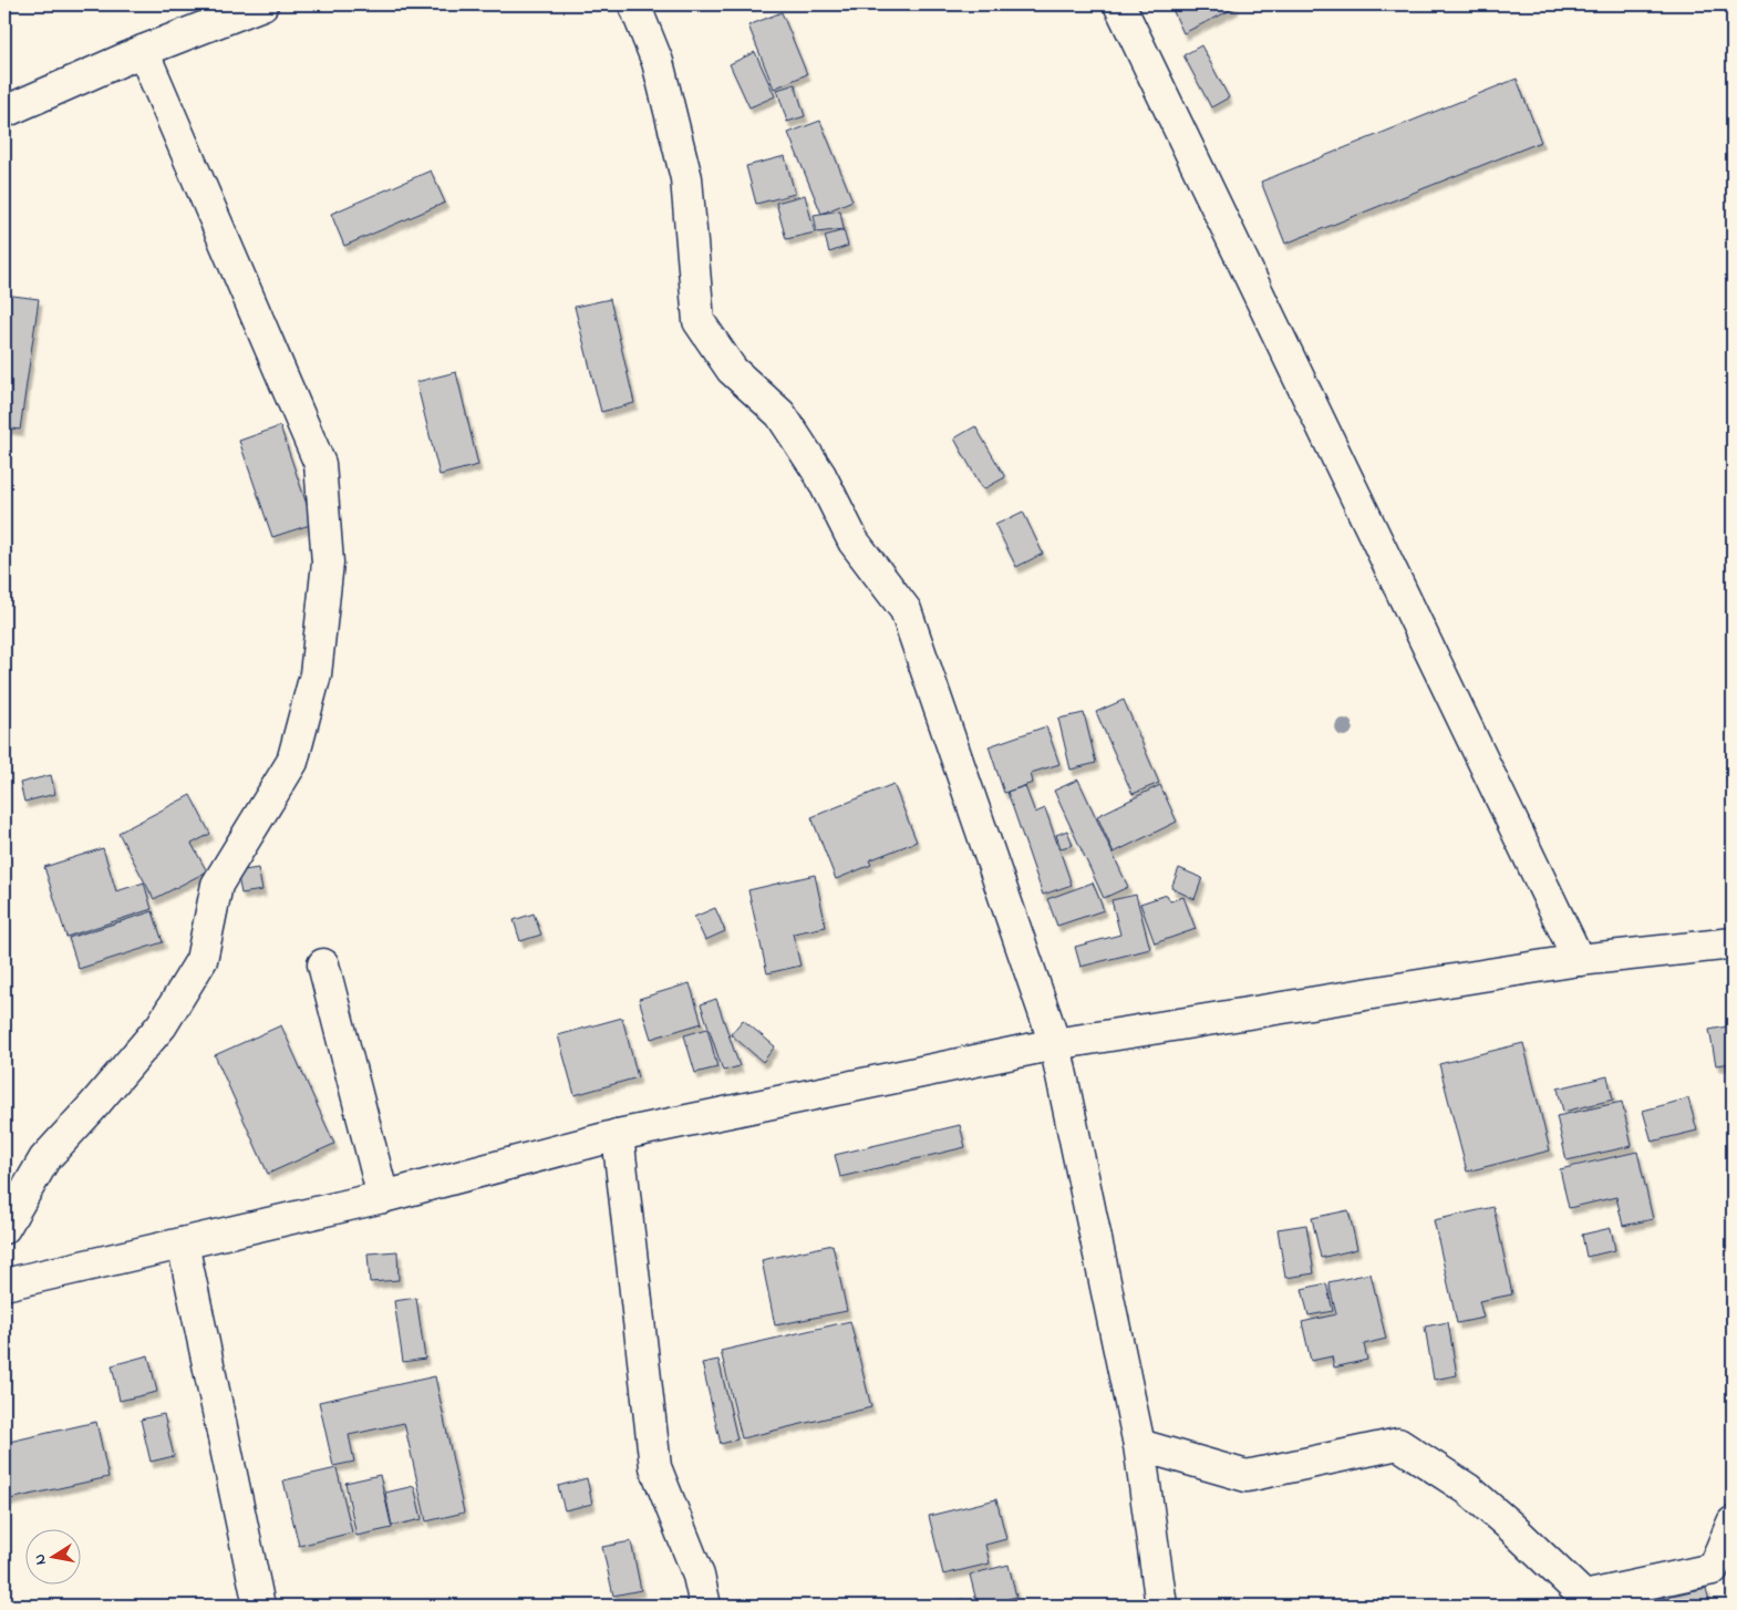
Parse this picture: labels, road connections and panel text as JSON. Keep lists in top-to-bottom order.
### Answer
{
  "north": "left"
}
